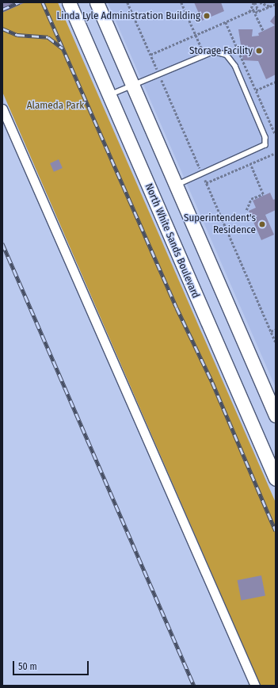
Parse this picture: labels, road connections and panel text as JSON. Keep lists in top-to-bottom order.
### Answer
{
  "streets": {
    "main road": ["North White Sands Boulevard"]
  },
  "parks": ["Alameda Park"],
  "places": ["Linda Lyle Administration Building", "Storage Facility", "Superintendent's Residence"],
  "scale_bar": "50 m"
}
